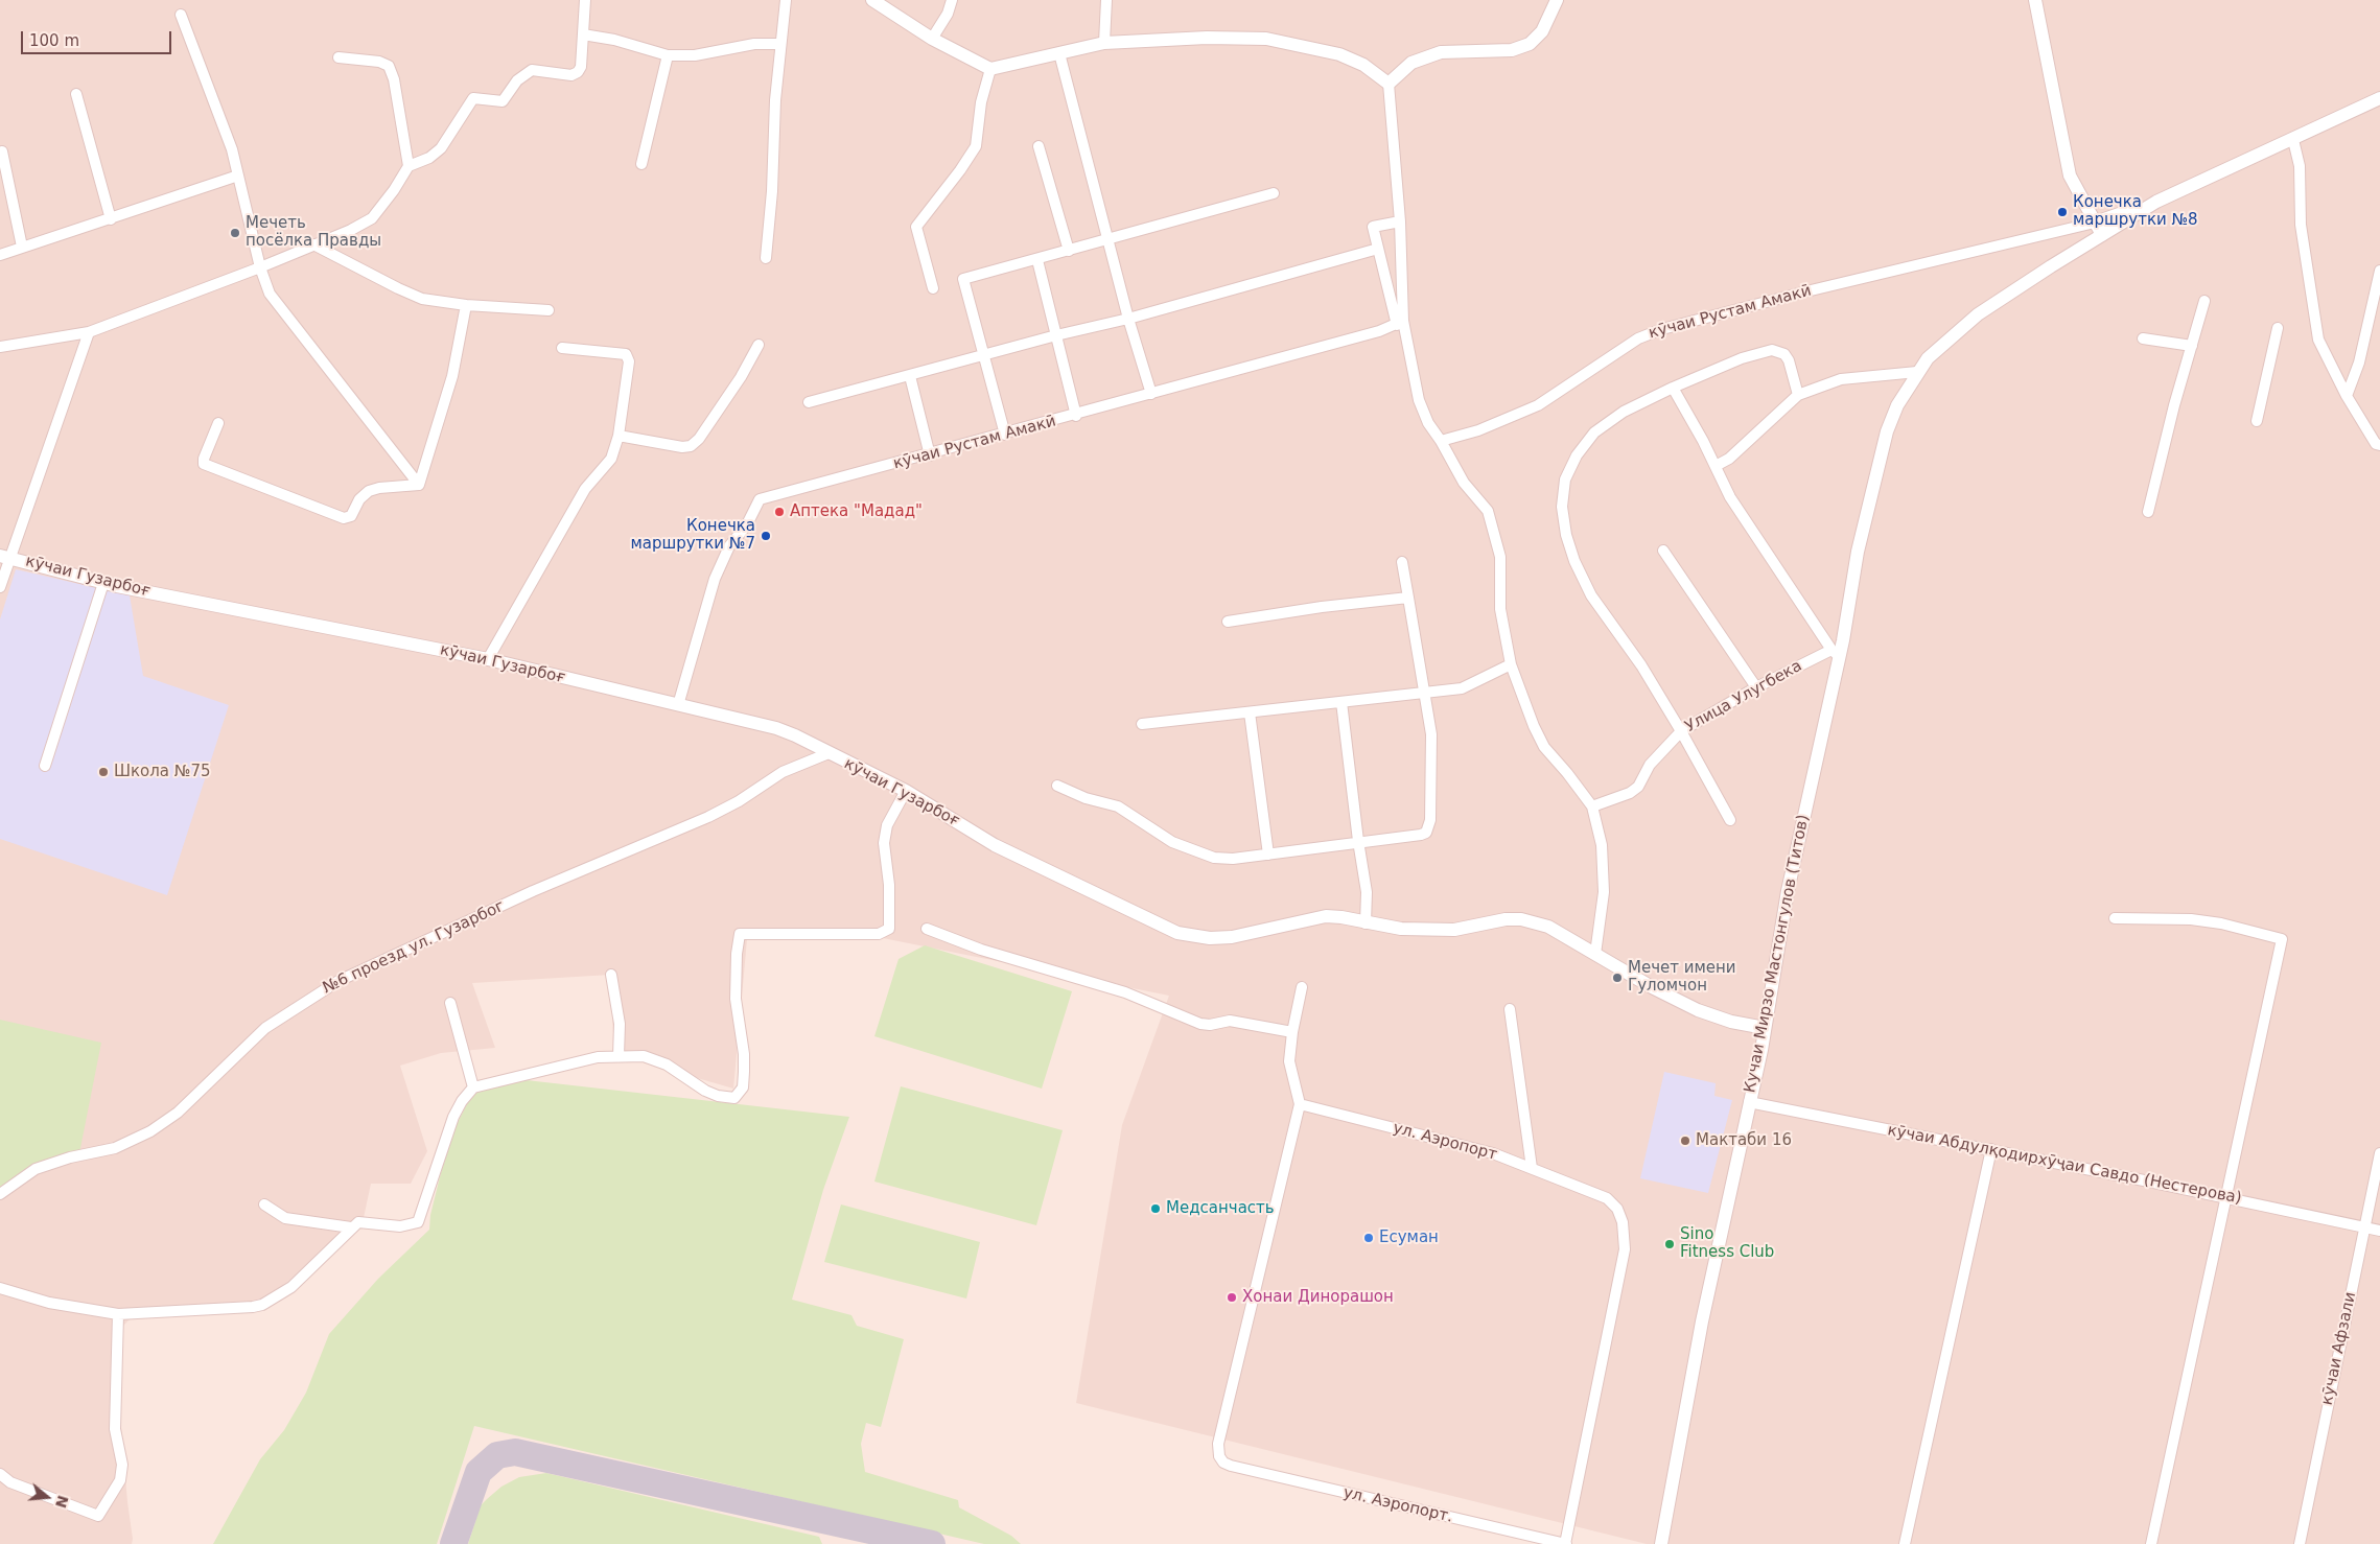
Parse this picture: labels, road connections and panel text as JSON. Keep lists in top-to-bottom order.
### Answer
{
  "streets": {
    "street": [
      "кӯчаи Рустам Амакӣ",
      "кӯчаи Гузарбоғ",
      "Улица Улугбека",
      "№6 проезд ул. Гузарбог",
      "Кучаи Мирзо Мастонгулов (Титов)",
      "ул. Аэропорт",
      "кӯчаи Абдулқодирхӯҷаи Савдо (Нестерова)",
      "кӯчаи Афзали",
      "ул. Аэропорт."
    ]
  },
  "crossings": [
    ["кӯчаи Рустам Амакӣ", "кӯчаи Гузарбоғ"],
    ["кӯчаи Гузарбоғ", "№6 проезд ул. Гузарбог"],
    ["кӯчаи Гузарбоғ", "Кучаи Мирзо Мастонгулов (Титов)"],
    ["Улица Улугбека", "Кучаи Мирзо Мастонгулов (Титов)"],
    ["Кучаи Мирзо Мастонгулов (Титов)", "кӯчаи Абдулқодирхӯҷаи Савдо (Нестерова)"],
    ["ул. Аэропорт", "ул. Аэропорт."],
    ["кӯчаи Абдулқодирхӯҷаи Савдо (Нестерова)", "кӯчаи Афзали"]
  ],
  "places": [
    "Конечка маршрутки №8",
    "Мечеть посёлка Правды",
    "Аптека \"Мадад\"",
    "Конечка маршрутки №7",
    "Школа №75",
    "Мечет имени Гуломчон",
    "Мактаби 16",
    "Медсанчасть",
    "Есуман",
    "Sino Fitness Club",
    "Хонаи Динорашон"
  ],
  "scale_bar": "100 m",
  "north": "right"
}
